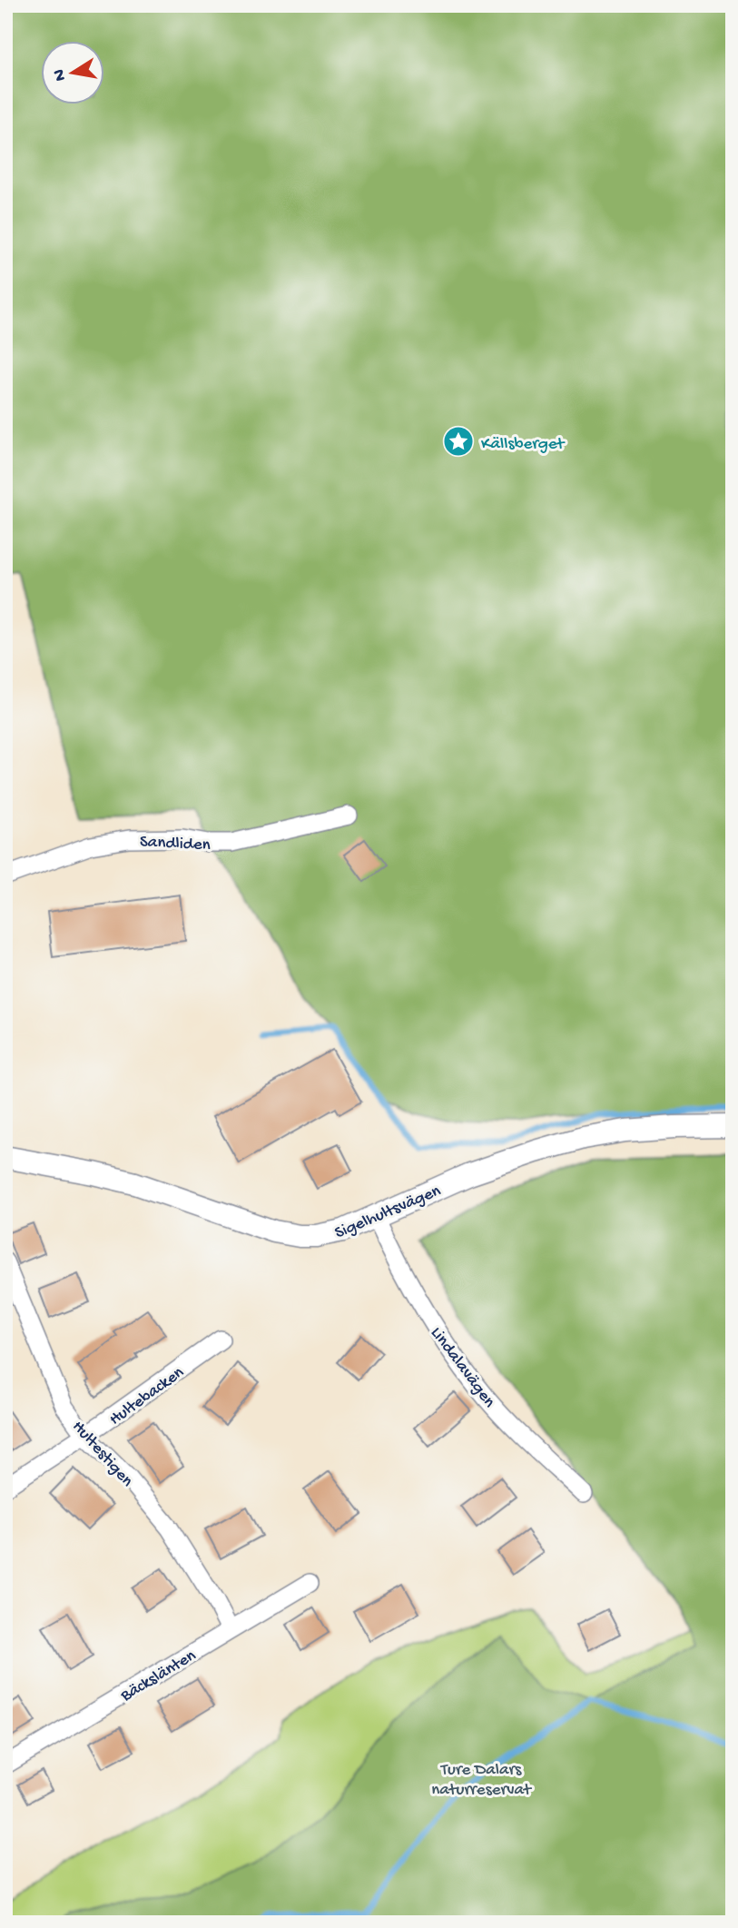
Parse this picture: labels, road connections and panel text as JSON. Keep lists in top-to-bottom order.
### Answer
{
  "streets": {
    "street": [
      "Sandliden",
      "Sigelhultsvägen",
      "Lindalavägen",
      "Hultebacken",
      "Hultestigen",
      "Bäckslänten"
    ]
  },
  "crossings": [
    ["Sigelhultsvägen", "Lindalavägen"],
    ["Hultebacken", "Hultestigen"],
    ["Hultestigen", "Bäckslänten"]
  ],
  "parks": ["Ture Dalars naturreservat"],
  "places": {
    "place": ["Källsberget"]
  },
  "north": "left"
}
